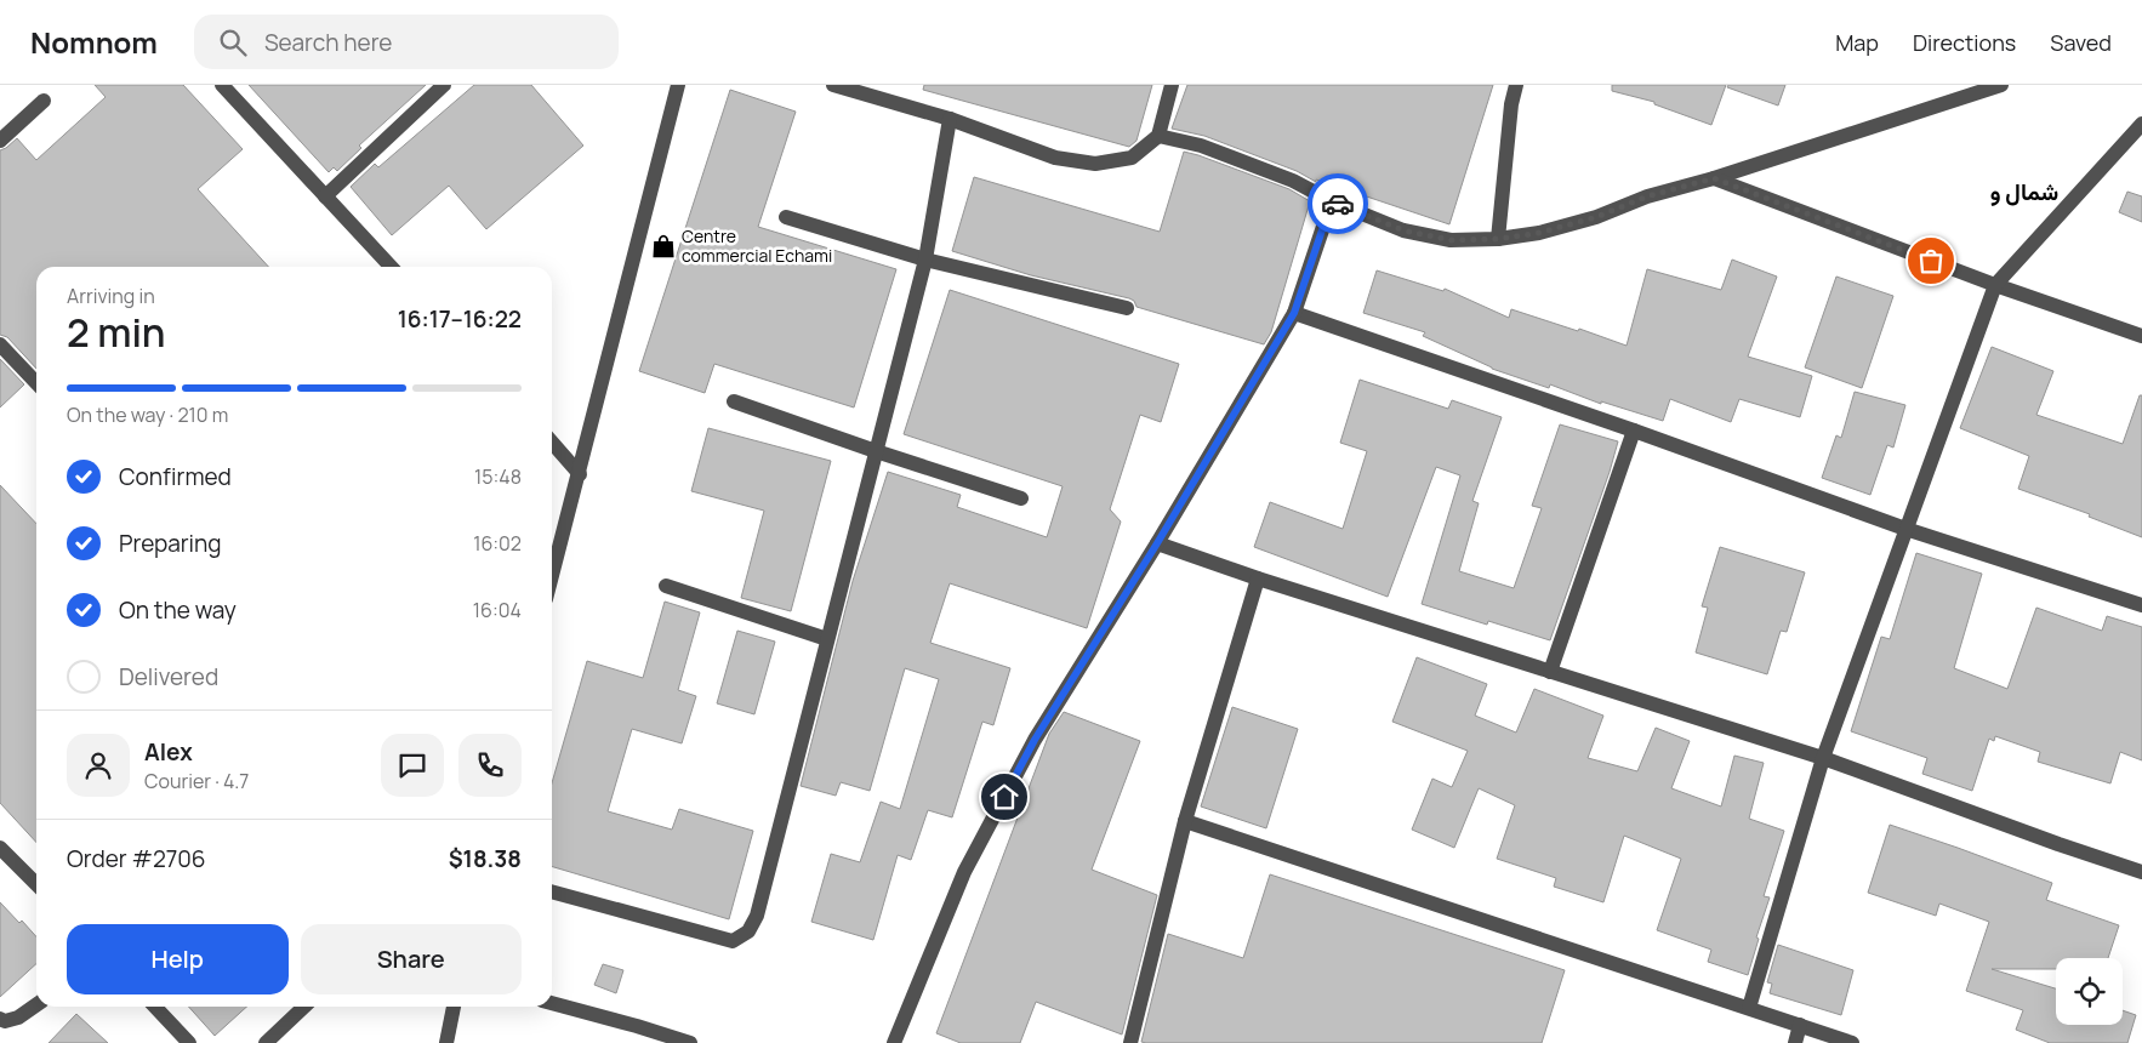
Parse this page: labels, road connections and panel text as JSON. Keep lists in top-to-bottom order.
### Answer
{
  "districts": ["شمال و"],
  "places": {
    "shop": ["Centre commercial Echami"]
  },
  "page": {
    "header": "Nomnom",
    "search": "Search here",
    "nav": ["Map", "Directions", "Saved"],
    "heading": ["2 min", "Arriving in", "16:17–16:22"],
    "panel": [
      "Alex",
      "Courier · 4.7",
      "Order #2706",
      "$18.38"
    ],
    "bar": "On the way · 210 m",
    "list": [
      ["Confirmed", "15:48"],
      ["Preparing", "16:02"],
      ["On the way", "16:04"],
      "Delivered"
    ],
    "buttons": ["Help", "Share"]
  }
}
